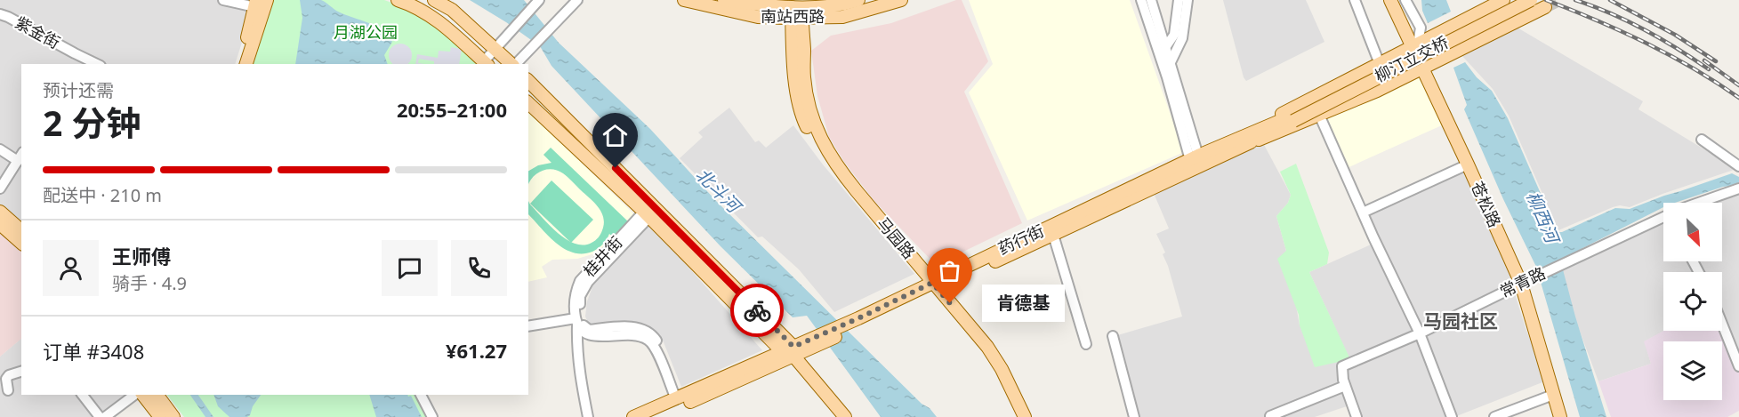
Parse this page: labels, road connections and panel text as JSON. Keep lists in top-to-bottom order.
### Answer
{
  "streets": {
    "main road": [
      "南站西路",
      "柳汀立交桥",
      "苍松路",
      "马园路",
      "药行街"
    ],
    "street": ["紫金街", "桂井街", "常青路"]
  },
  "crossings": [
    ["南站西路", "马园路"],
    ["柳汀立交桥", "药行街"],
    ["苍松路", "常青路"],
    ["马园路", "药行街"],
    ["药行街", "桂井街"]
  ],
  "districts": ["马园社区"],
  "water": ["北斗河", "柳西河"],
  "parks": ["月湖公园"],
  "places": ["肯德基"],
  "north": "bottom right",
  "page": {
    "heading": ["2 分钟", "预计还需", "20:55–21:00"],
    "panel": [
      "王师傅",
      "骑手 · 4.9",
      "订单 #3408",
      "¥61.27"
    ],
    "bar": "配送中 · 210 m",
    "bubble": "肯德基"
  }
}
